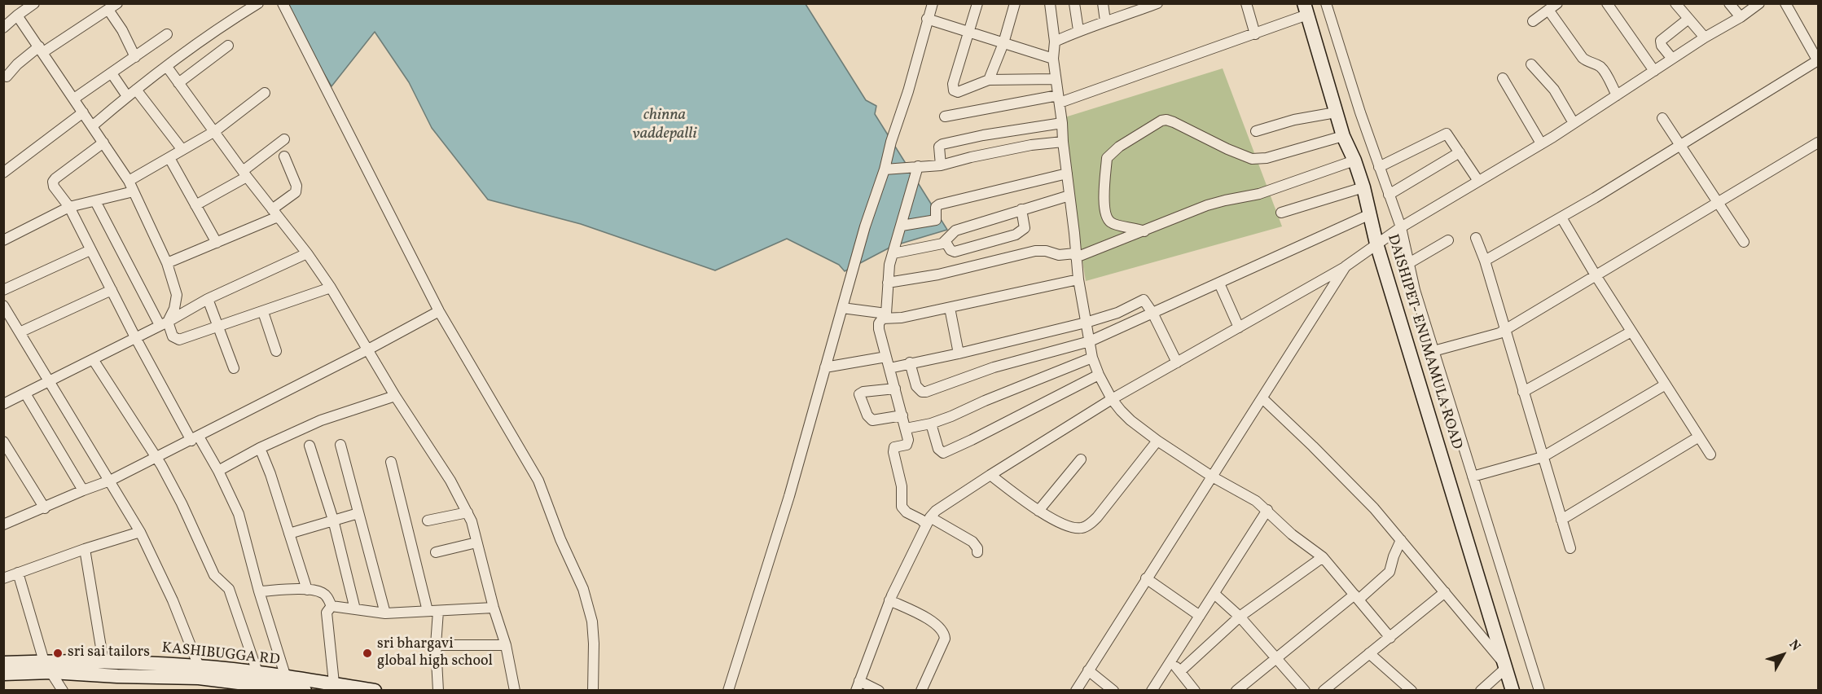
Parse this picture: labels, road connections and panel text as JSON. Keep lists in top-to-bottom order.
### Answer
{
  "streets": {
    "street": ["DAISHIPET- ENUMAMULA ROAD", "KASHIBUGGA RD"]
  },
  "water": ["chinna vaddepalli"],
  "places": ["sri sai tailors", "sri bhargavi global high school"],
  "north": "top right"
}
